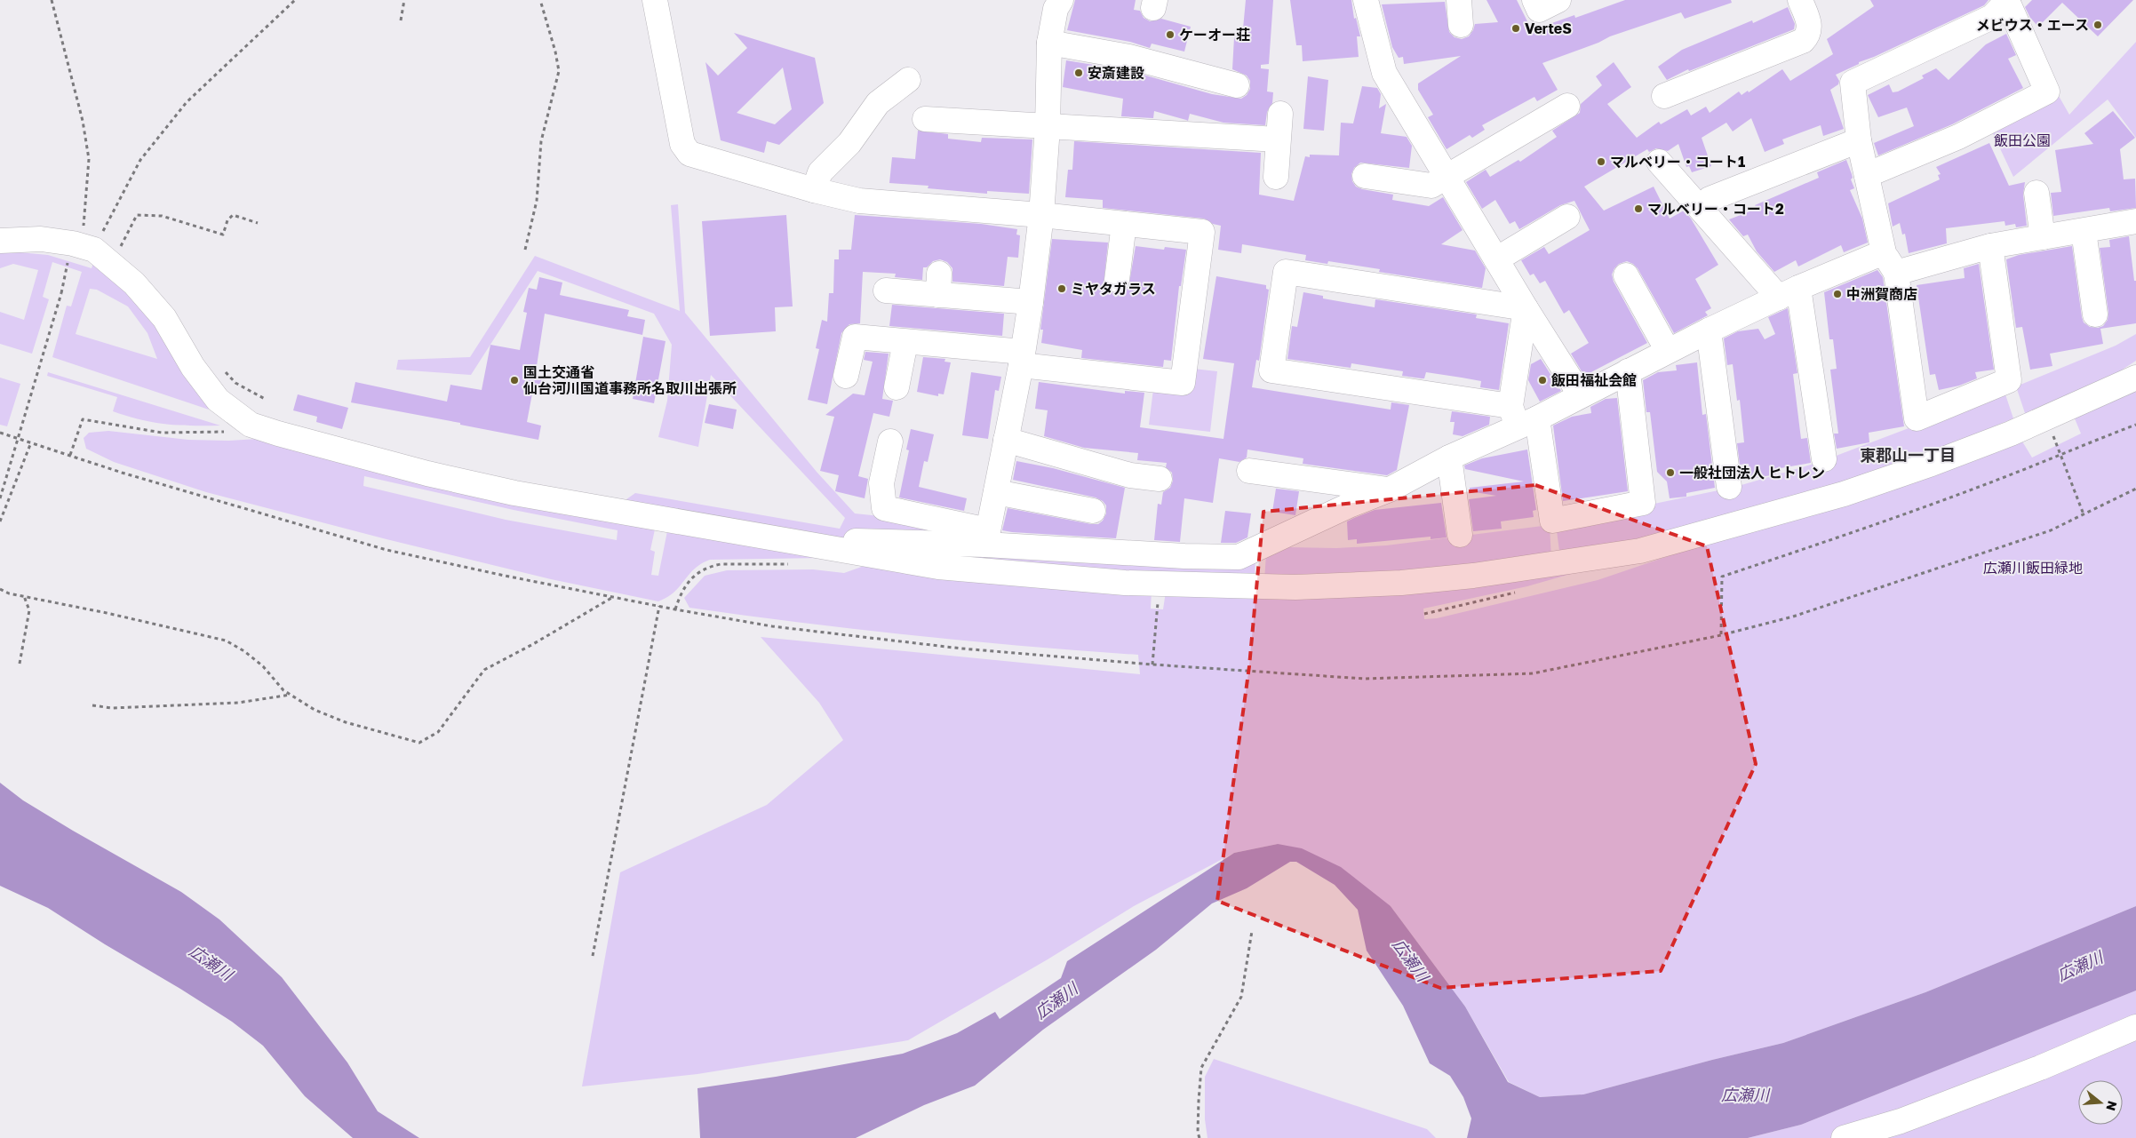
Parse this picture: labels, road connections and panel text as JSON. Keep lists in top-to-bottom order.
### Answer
{
  "districts": ["東郡山一丁目"],
  "water": ["広瀬川"],
  "parks": ["飯田公園", "広瀬川飯田緑地"],
  "places": [
    "メビウス・エース",
    "VerteS",
    "ケーオー荘",
    "安斎建設",
    "マルベリー・コート1",
    "マルベリー・コート2",
    "ミヤタガラス",
    "中洲賀商店",
    "国土交通省 仙台河川国道事務所名取川出張所",
    "飯田福祉会館",
    "一般社団法人 ヒトレン"
  ],
  "north": "right"
}
